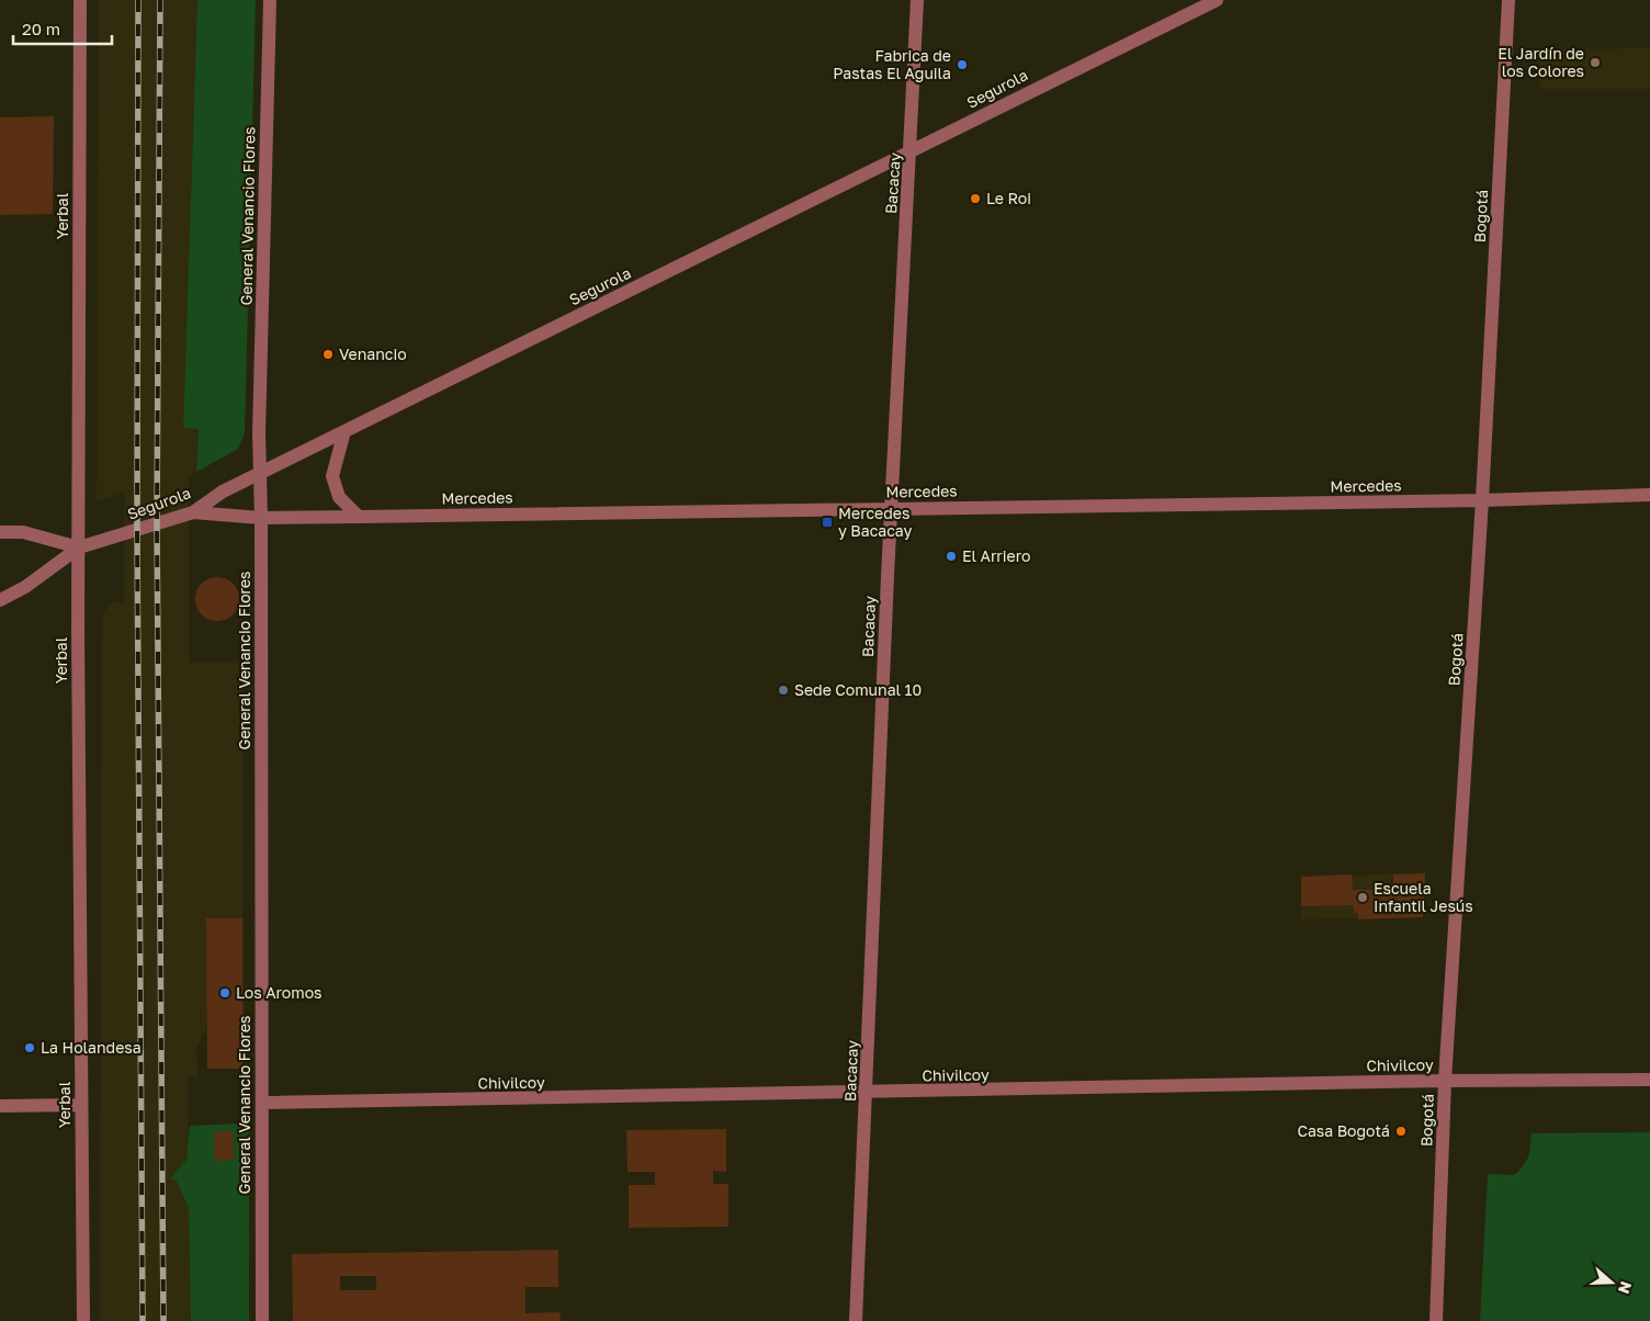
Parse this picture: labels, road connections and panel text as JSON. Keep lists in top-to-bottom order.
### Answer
{
  "streets": {
    "street": [
      "Segurola",
      "Bacacay",
      "Yerbal",
      "General Venancio Flores",
      "Bogotá",
      "Mercedes",
      "Chivilcoy"
    ]
  },
  "crossings": [
    ["Segurola", "Bacacay"],
    ["Segurola", "Yerbal"],
    ["Segurola", "General Venancio Flores"],
    ["Segurola", "Mercedes"],
    ["Bacacay", "Mercedes"],
    ["Bacacay", "Chivilcoy"],
    ["General Venancio Flores", "Mercedes"],
    ["General Venancio Flores", "Chivilcoy"],
    ["Bogotá", "Mercedes"],
    ["Bogotá", "Chivilcoy"]
  ],
  "places": {
    "other": [
      "El Jardín de los Colores",
      "Fabrica de Pastas El Aguila",
      "Le Roi",
      "Venancio",
      "El Arriero",
      "Sede Comunal 10",
      "Escuela Infantil Jesús",
      "Los Aromos",
      "La Holandesa",
      "Casa Bogotá"
    ],
    "transit": ["Mercedes y Bacacay"]
  },
  "scale_bar": "20 m",
  "north": "right"
}
